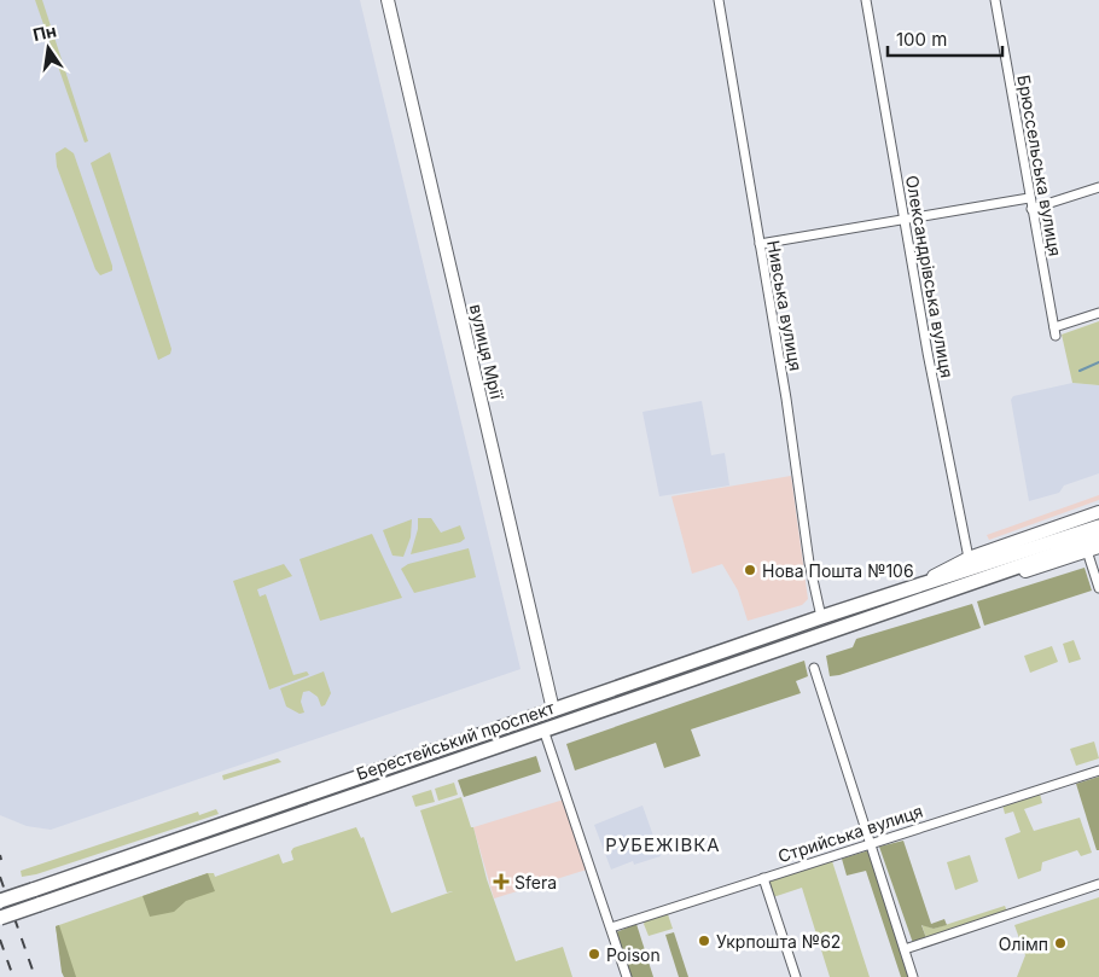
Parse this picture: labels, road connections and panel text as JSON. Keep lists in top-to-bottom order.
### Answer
{
  "streets": {
    "main road": ["Берестейський проспект"],
    "street": [
      "Брюссельська вулиця",
      "Олександрівська вулиця",
      "Нивська вулиця",
      "вулиця Мрії",
      "Стрийська вулиця"
    ]
  },
  "crossings": [
    ["Олександрівська вулиця", "Берестейський проспект"],
    ["Нивська вулиця", "Берестейський проспект"],
    ["вулиця Мрії", "Берестейський проспект"]
  ],
  "districts": ["РУБЕЖІВКА"],
  "places": {
    "other": [
      "Нова Пошта №106",
      "Укрпошта №62",
      "Олімп",
      "Poison"
    ],
    "health": ["Sfera"]
  },
  "scale_bar": "100 m",
  "north": "top"
}
